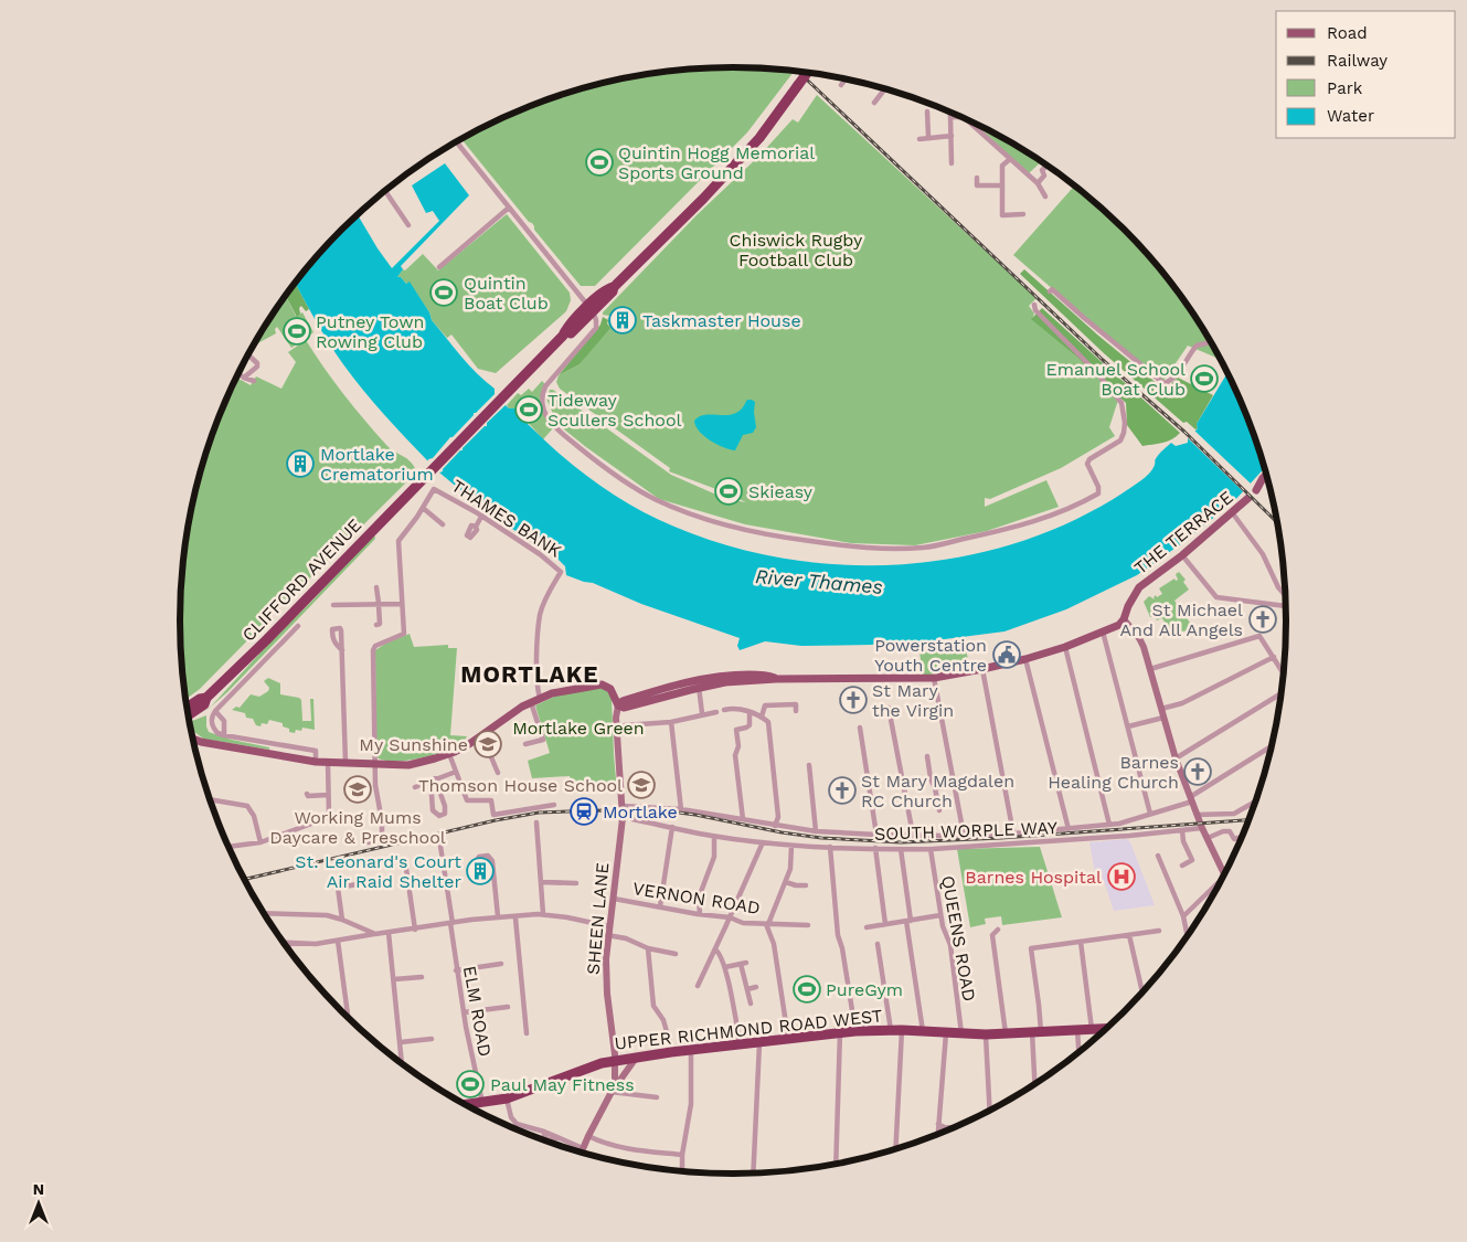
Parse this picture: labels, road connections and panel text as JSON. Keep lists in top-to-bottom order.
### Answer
{
  "streets": {
    "highway": ["CLIFFORD AVENUE", "UPPER RICHMOND ROAD WEST"],
    "main road": ["THE TERRACE", "SHEEN LANE"],
    "street": [
      "THAMES BANK",
      "SOUTH WORPLE WAY",
      "VERNON ROAD",
      "QUEENS ROAD",
      "ELM ROAD"
    ]
  },
  "crossings": [
    ["SOUTH WORPLE WAY", "QUEENS ROAD"],
    ["VERNON ROAD", "SHEEN LANE"],
    ["SHEEN LANE", "UPPER RICHMOND ROAD WEST"],
    ["QUEENS ROAD", "UPPER RICHMOND ROAD WEST"],
    ["ELM ROAD", "UPPER RICHMOND ROAD WEST"]
  ],
  "districts": ["MORTLAKE"],
  "water": ["River Thames"],
  "parks": ["Chiswick Rugby Football Club", "Mortlake Green"],
  "places": {
    "sports": [
      "Quintin Hogg Memorial Sports Ground",
      "Quintin Boat Club",
      "Putney Town Rowing Club",
      "Emanuel School Boat Club",
      "Tideway Scullers School",
      "Skieasy",
      "PureGym",
      "Paul May Fitness"
    ],
    "building": ["Taskmaster House", "Mortlake Crematorium", "St. Leonard's Court Air Raid Shelter"],
    "church": [
      "St Michael And All Angels",
      "St Mary the Virgin",
      "Barnes Healing Church",
      "St Mary Magdalen RC Church"
    ],
    "public building": ["Powerstation Youth Centre"],
    "school or university": ["My Sunshine", "Thomson House School", "Working Mums Daycare & Preschool"],
    "station": ["Mortlake"],
    "hospital": ["Barnes Hospital"]
  },
  "legend": [
    "Road",
    "Railway",
    "Park",
    "Water"
  ],
  "north": "top"
}
